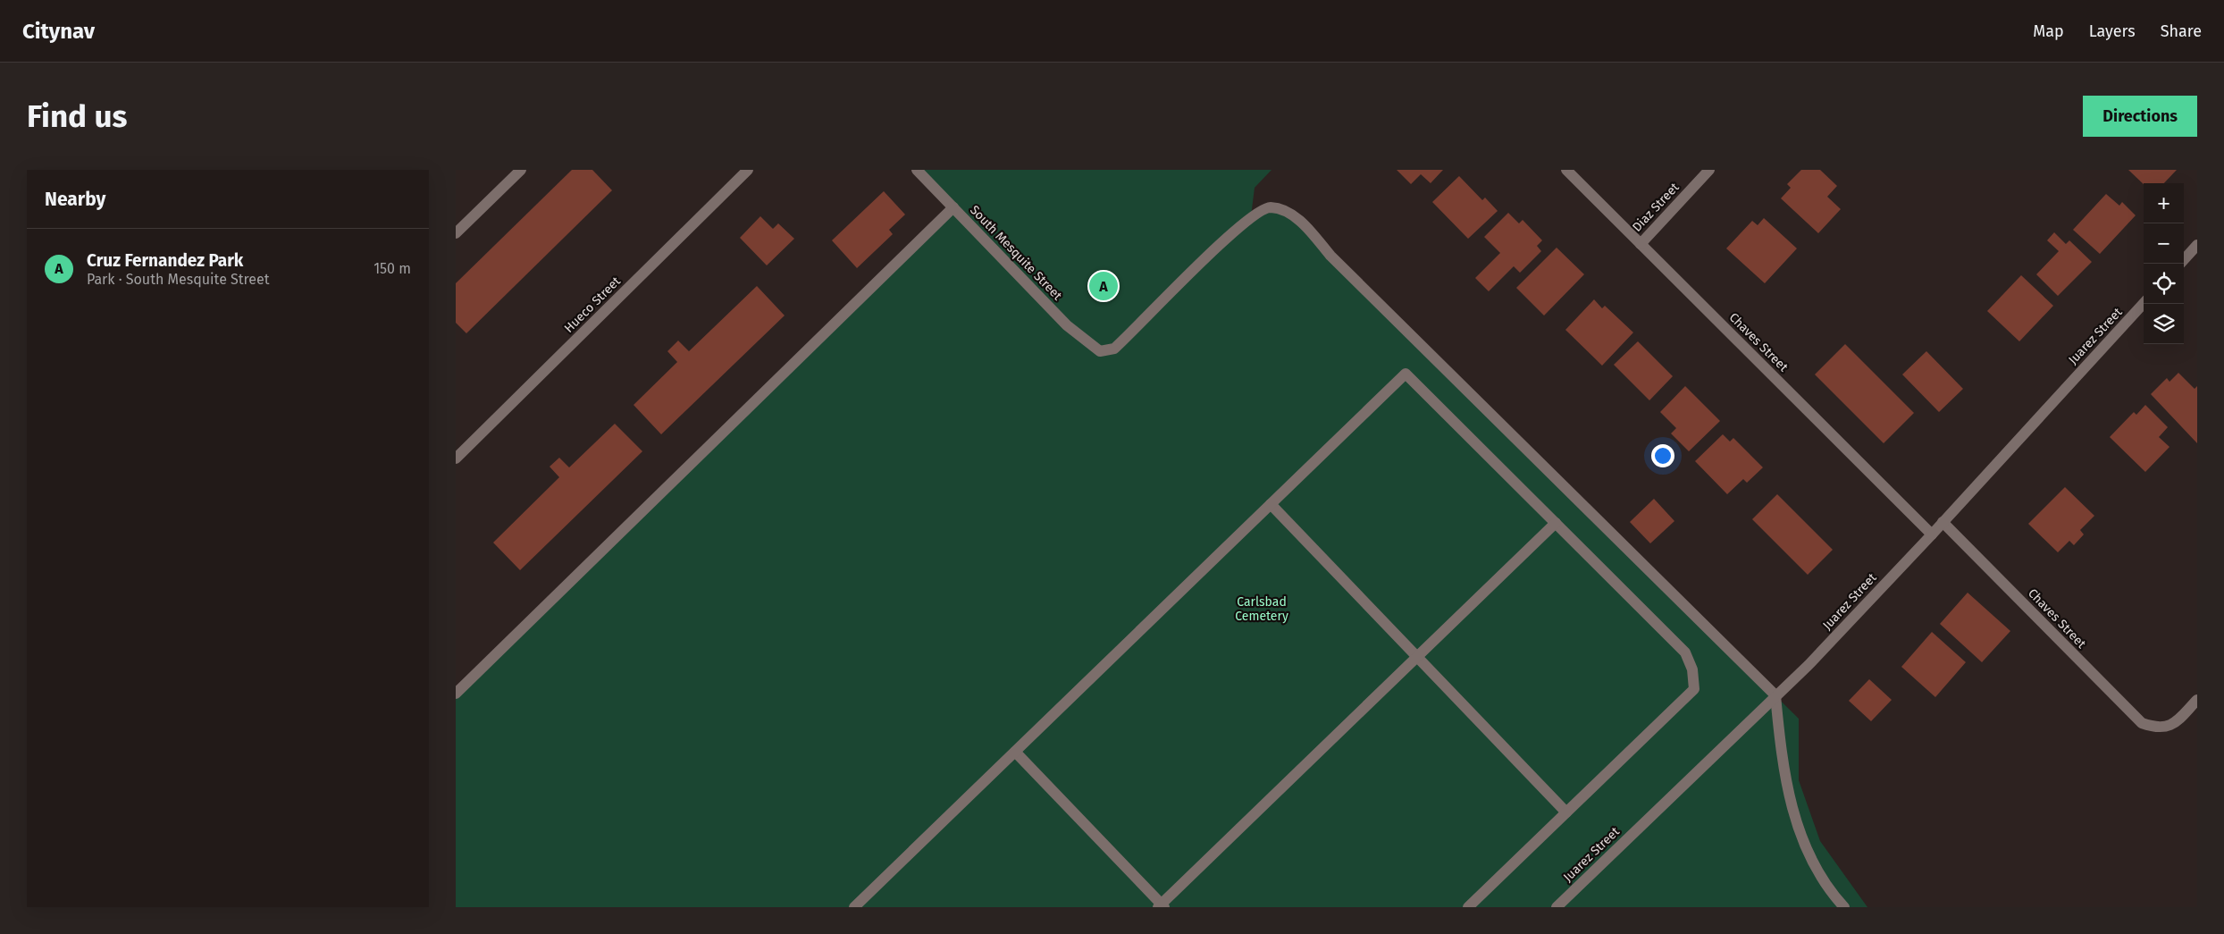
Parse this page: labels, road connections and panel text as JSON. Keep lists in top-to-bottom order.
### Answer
{
  "streets": {
    "street": [
      "Diaz Street",
      "South Mesquite Street",
      "Hueco Street",
      "Juarez Street",
      "Chaves Street"
    ]
  },
  "crossings": [
    ["Diaz Street", "Chaves Street"],
    ["South Mesquite Street", "Juarez Street"],
    ["Juarez Street", "Chaves Street"]
  ],
  "parks": ["Carlsbad Cemetery"],
  "page": {
    "header": "Citynav",
    "nav": ["Map", "Layers", "Share"],
    "buttons": "Directions",
    "title": "Find us",
    "heading": "Nearby",
    "map_buttons": ["+", "−"],
    "list": [
      {
        "mark": "A",
        "name": "Cruz Fernandez Park",
        "note": "Park · South Mesquite Street",
        "value": "150 m"
      }
    ],
    "pins": "A"
  }
}
